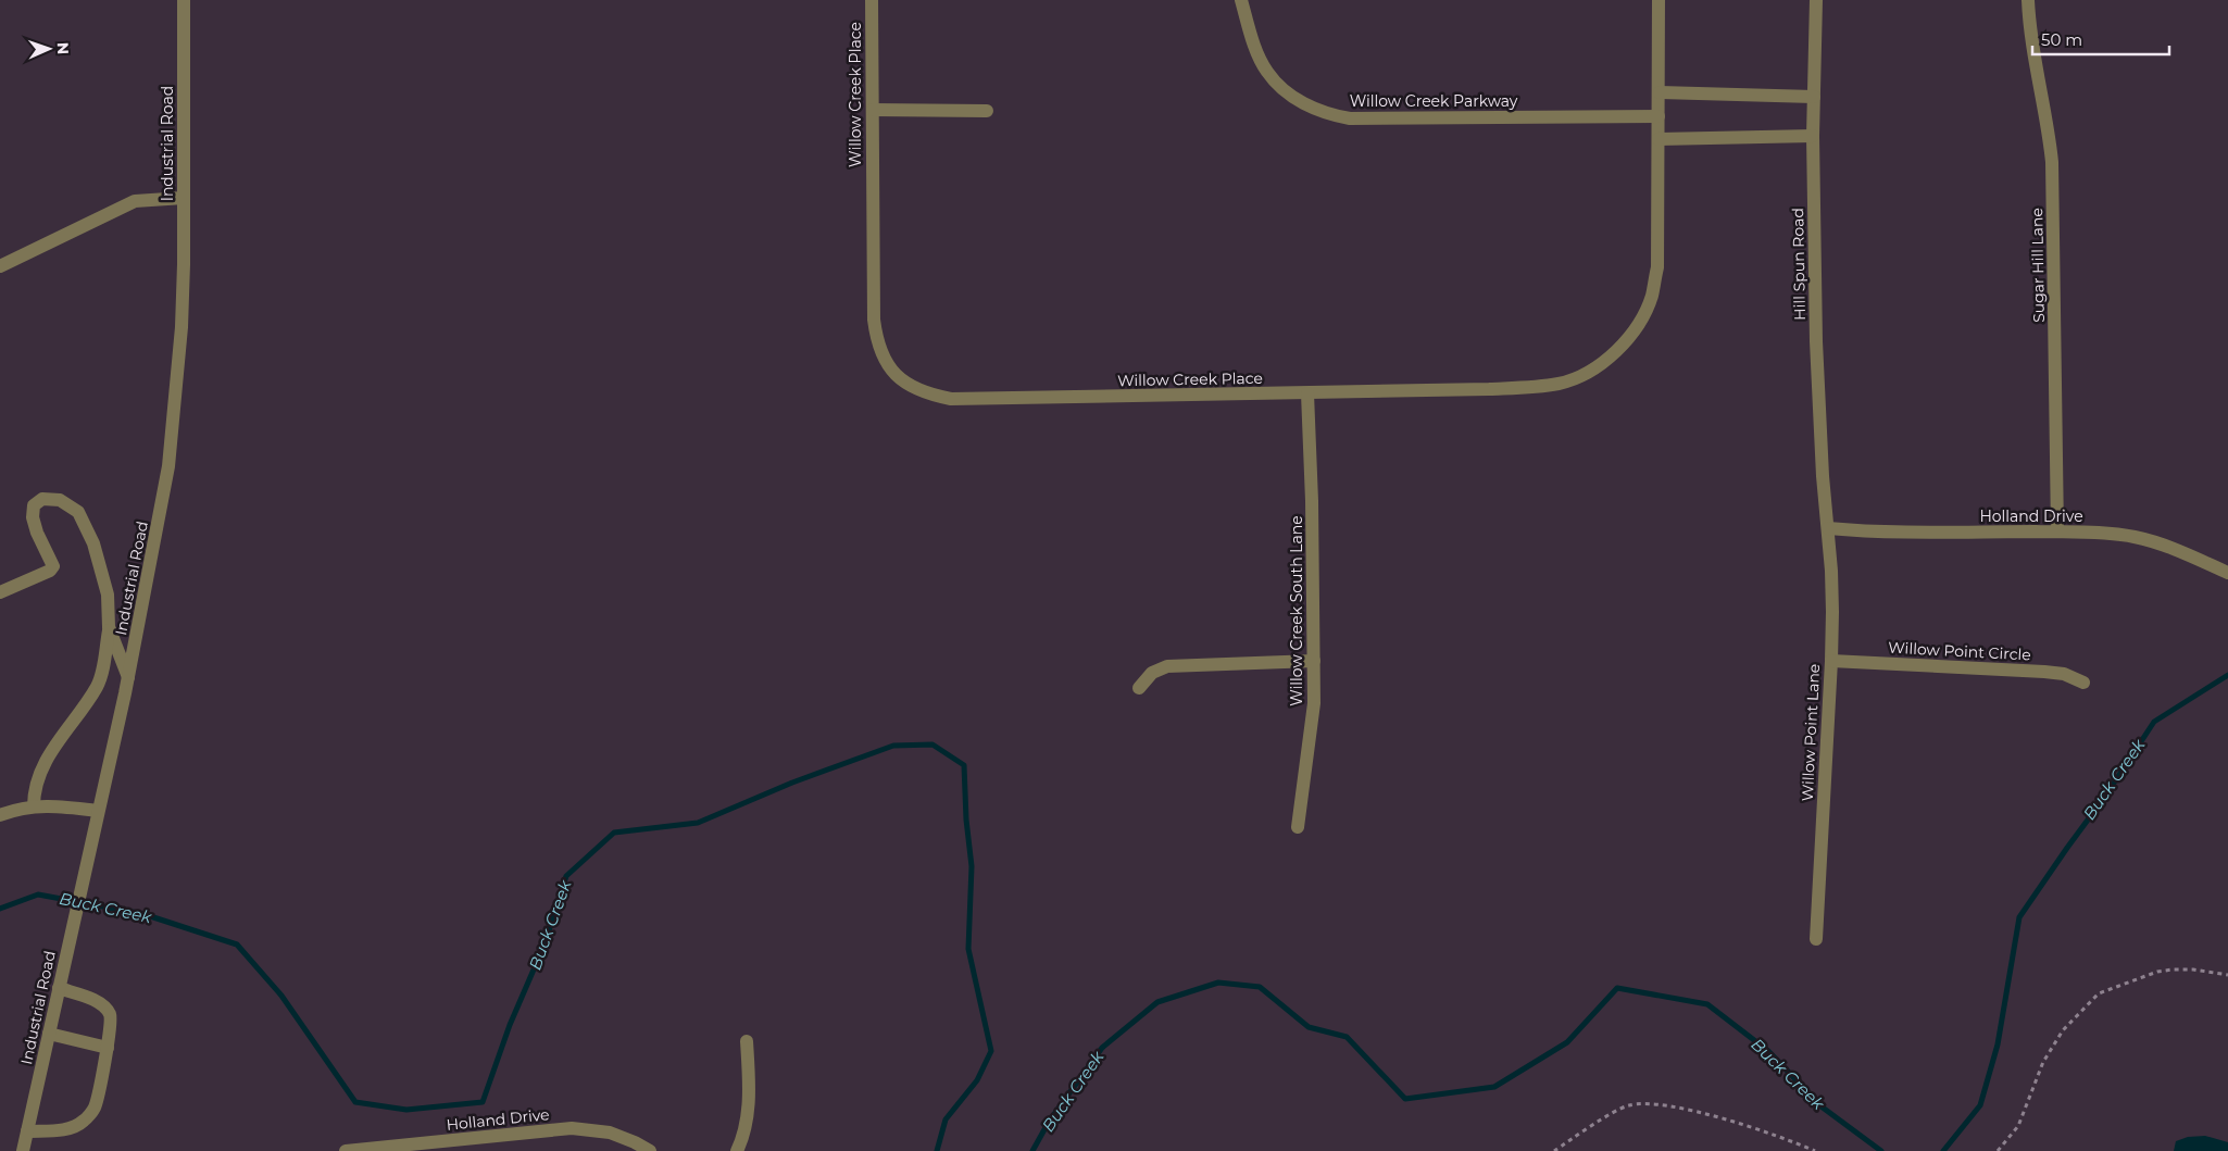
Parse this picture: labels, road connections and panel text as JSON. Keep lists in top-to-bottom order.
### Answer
{
  "streets": {
    "street": [
      "Willow Creek Place",
      "Willow Creek Parkway",
      "Industrial Road",
      "Hill Spun Road",
      "Sugar Hill Lane",
      "Holland Drive",
      "Willow Creek South Lane",
      "Willow Point Circle",
      "Willow Point Lane"
    ]
  },
  "crossings": [
    ["Willow Creek Place", "Willow Creek Parkway"],
    ["Willow Creek Place", "Willow Creek South Lane"],
    ["Hill Spun Road", "Holland Drive"],
    ["Hill Spun Road", "Willow Point Lane"],
    ["Sugar Hill Lane", "Holland Drive"],
    ["Holland Drive", "Willow Point Lane"],
    ["Willow Point Circle", "Willow Point Lane"]
  ],
  "water": ["Buck Creek"],
  "scale_bar": "50 m",
  "north": "right"
}
